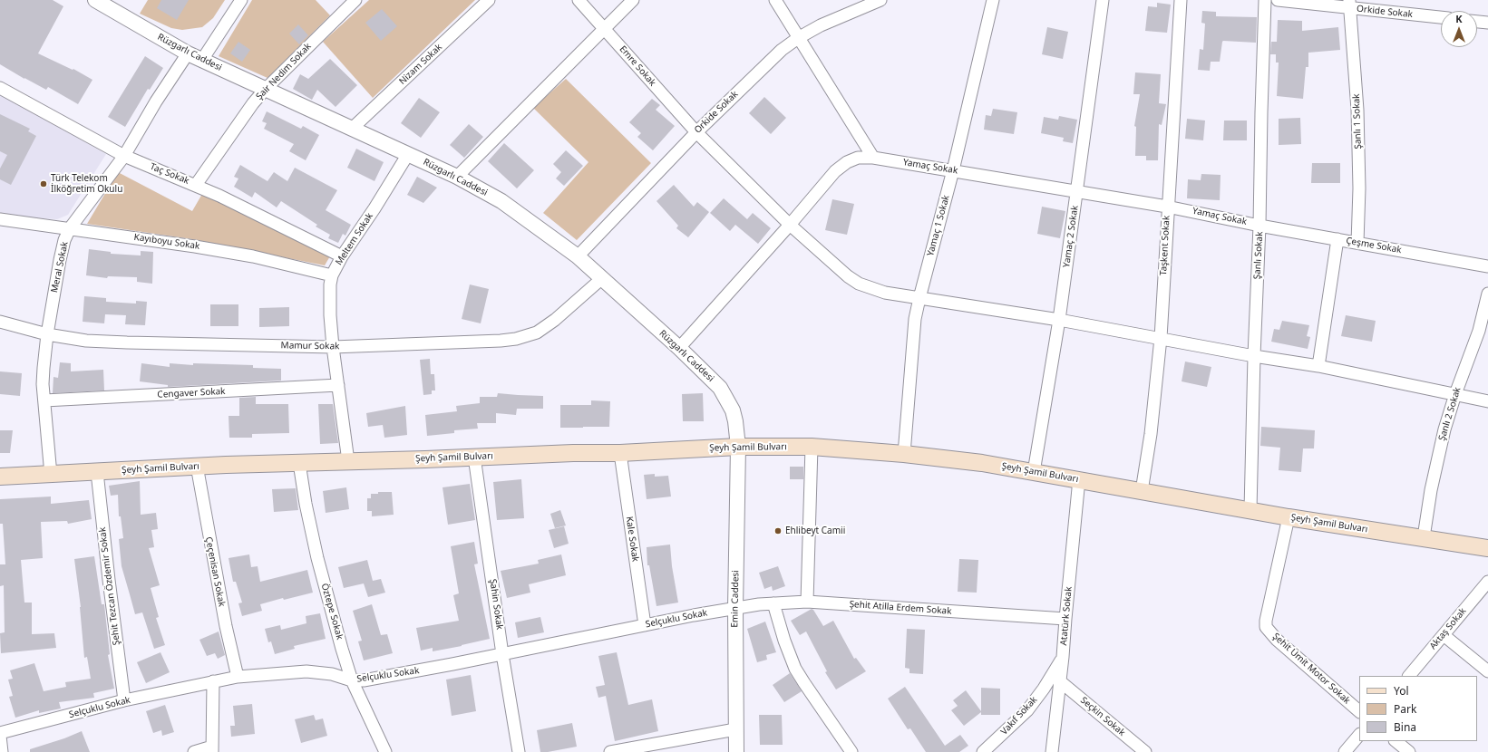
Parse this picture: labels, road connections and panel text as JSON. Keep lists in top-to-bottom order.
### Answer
{
  "streets": {
    "main road": ["Şeyh Şamil Bulvarı"],
    "street": [
      "Orkide Sokak",
      "Rüzgarlı Caddesi",
      "Nizam Sokak",
      "Emre Sokak",
      "Şair Nedim Sokak",
      "Şanlı 1 Sokak",
      "Yamaç Sokak",
      "Taç Sokak",
      "Yamaç 1 Sokak",
      "Yamaç 2 Sokak",
      "Meltem Sokak",
      "Kayıboyu Sokak",
      "Taşkent Sokak",
      "Çeşme Sokak",
      "Şanlı Sokak",
      "Meral Sokak",
      "Mamur Sokak",
      "Cengaver Sokak",
      "Şanlı 2 Sokak",
      "Kale Sokak",
      "Çeçenisan Sokak",
      "Şehit Tezcan Özdemir Sokak",
      "Emin Caddesi",
      "Şahin Sokak",
      "Şehit Atilla Erdem Sokak",
      "Öztepe Sokak",
      "Atatürk Sokak",
      "Selçuklu Sokak",
      "Aktaş Sokak",
      "Şehit Ümit Motor Sokak",
      "Vakıf Sokak",
      "Seçkin Sokak"
    ]
  },
  "crossings": [
    ["Orkide Sokak", "Rüzgarlı Caddesi"],
    ["Orkide Sokak", "Emre Sokak"],
    ["Orkide Sokak", "Şanlı 1 Sokak"],
    ["Rüzgarlı Caddesi", "Nizam Sokak"],
    ["Rüzgarlı Caddesi", "Şair Nedim Sokak"],
    ["Rüzgarlı Caddesi", "Yamaç Sokak"],
    ["Rüzgarlı Caddesi", "Meltem Sokak"],
    ["Rüzgarlı Caddesi", "Meral Sokak"],
    ["Rüzgarlı Caddesi", "Mamur Sokak"],
    ["Rüzgarlı Caddesi", "Şeyh Şamil Bulvarı"],
    ["Rüzgarlı Caddesi", "Emin Caddesi"],
    ["Emre Sokak", "Yamaç Sokak"],
    ["Emre Sokak", "Yamaç 1 Sokak"],
    ["Emre Sokak", "Yamaç 2 Sokak"],
    ["Emre Sokak", "Taşkent Sokak"],
    ["Emre Sokak", "Şanlı Sokak"],
    ["Emre Sokak", "Şanlı 2 Sokak"],
    ["Şair Nedim Sokak", "Taç Sokak"],
    ["Şanlı 1 Sokak", "Çeşme Sokak"],
    ["Yamaç Sokak", "Yamaç 1 Sokak"],
    ["Yamaç Sokak", "Yamaç 2 Sokak"],
    ["Yamaç Sokak", "Taşkent Sokak"],
    ["Yamaç Sokak", "Çeşme Sokak"],
    ["Yamaç Sokak", "Şanlı Sokak"],
    ["Taç Sokak", "Meltem Sokak"],
    ["Taç Sokak", "Meral Sokak"],
    ["Yamaç 1 Sokak", "Şeyh Şamil Bulvarı"],
    ["Yamaç 2 Sokak", "Şeyh Şamil Bulvarı"],
    ["Meltem Sokak", "Kayıboyu Sokak"],
    ["Meltem Sokak", "Mamur Sokak"],
    ["Meltem Sokak", "Cengaver Sokak"],
    ["Meltem Sokak", "Şeyh Şamil Bulvarı"],
    ["Kayıboyu Sokak", "Meral Sokak"],
    ["Taşkent Sokak", "Şeyh Şamil Bulvarı"],
    ["Çeşme Sokak", "Şanlı Sokak"],
    ["Şanlı Sokak", "Şeyh Şamil Bulvarı"],
    ["Meral Sokak", "Mamur Sokak"],
    ["Meral Sokak", "Cengaver Sokak"],
    ["Meral Sokak", "Şeyh Şamil Bulvarı"],
    ["Şanlı 2 Sokak", "Şeyh Şamil Bulvarı"],
    ["Şeyh Şamil Bulvarı", "Kale Sokak"],
    ["Şeyh Şamil Bulvarı", "Çeçenisan Sokak"],
    ["Şeyh Şamil Bulvarı", "Şehit Tezcan Özdemir Sokak"],
    ["Şeyh Şamil Bulvarı", "Emin Caddesi"],
    ["Şeyh Şamil Bulvarı", "Şahin Sokak"],
    ["Şeyh Şamil Bulvarı", "Öztepe Sokak"],
    ["Şeyh Şamil Bulvarı", "Atatürk Sokak"],
    ["Şeyh Şamil Bulvarı", "Şehit Ümit Motor Sokak"],
    ["Kale Sokak", "Selçuklu Sokak"],
    ["Çeçenisan Sokak", "Selçuklu Sokak"],
    ["Şehit Tezcan Özdemir Sokak", "Selçuklu Sokak"],
    ["Emin Caddesi", "Şehit Atilla Erdem Sokak"],
    ["Emin Caddesi", "Selçuklu Sokak"],
    ["Şahin Sokak", "Selçuklu Sokak"],
    ["Şehit Atilla Erdem Sokak", "Atatürk Sokak"],
    ["Şehit Atilla Erdem Sokak", "Selçuklu Sokak"],
    ["Öztepe Sokak", "Selçuklu Sokak"],
    ["Atatürk Sokak", "Vakıf Sokak"],
    ["Atatürk Sokak", "Seçkin Sokak"]
  ],
  "places": ["Türk Telekom İlköğretim Okulu", "Ehlibeyt Camii"],
  "legend": ["Yol", "Park", "Bina"],
  "north": "top"
}
